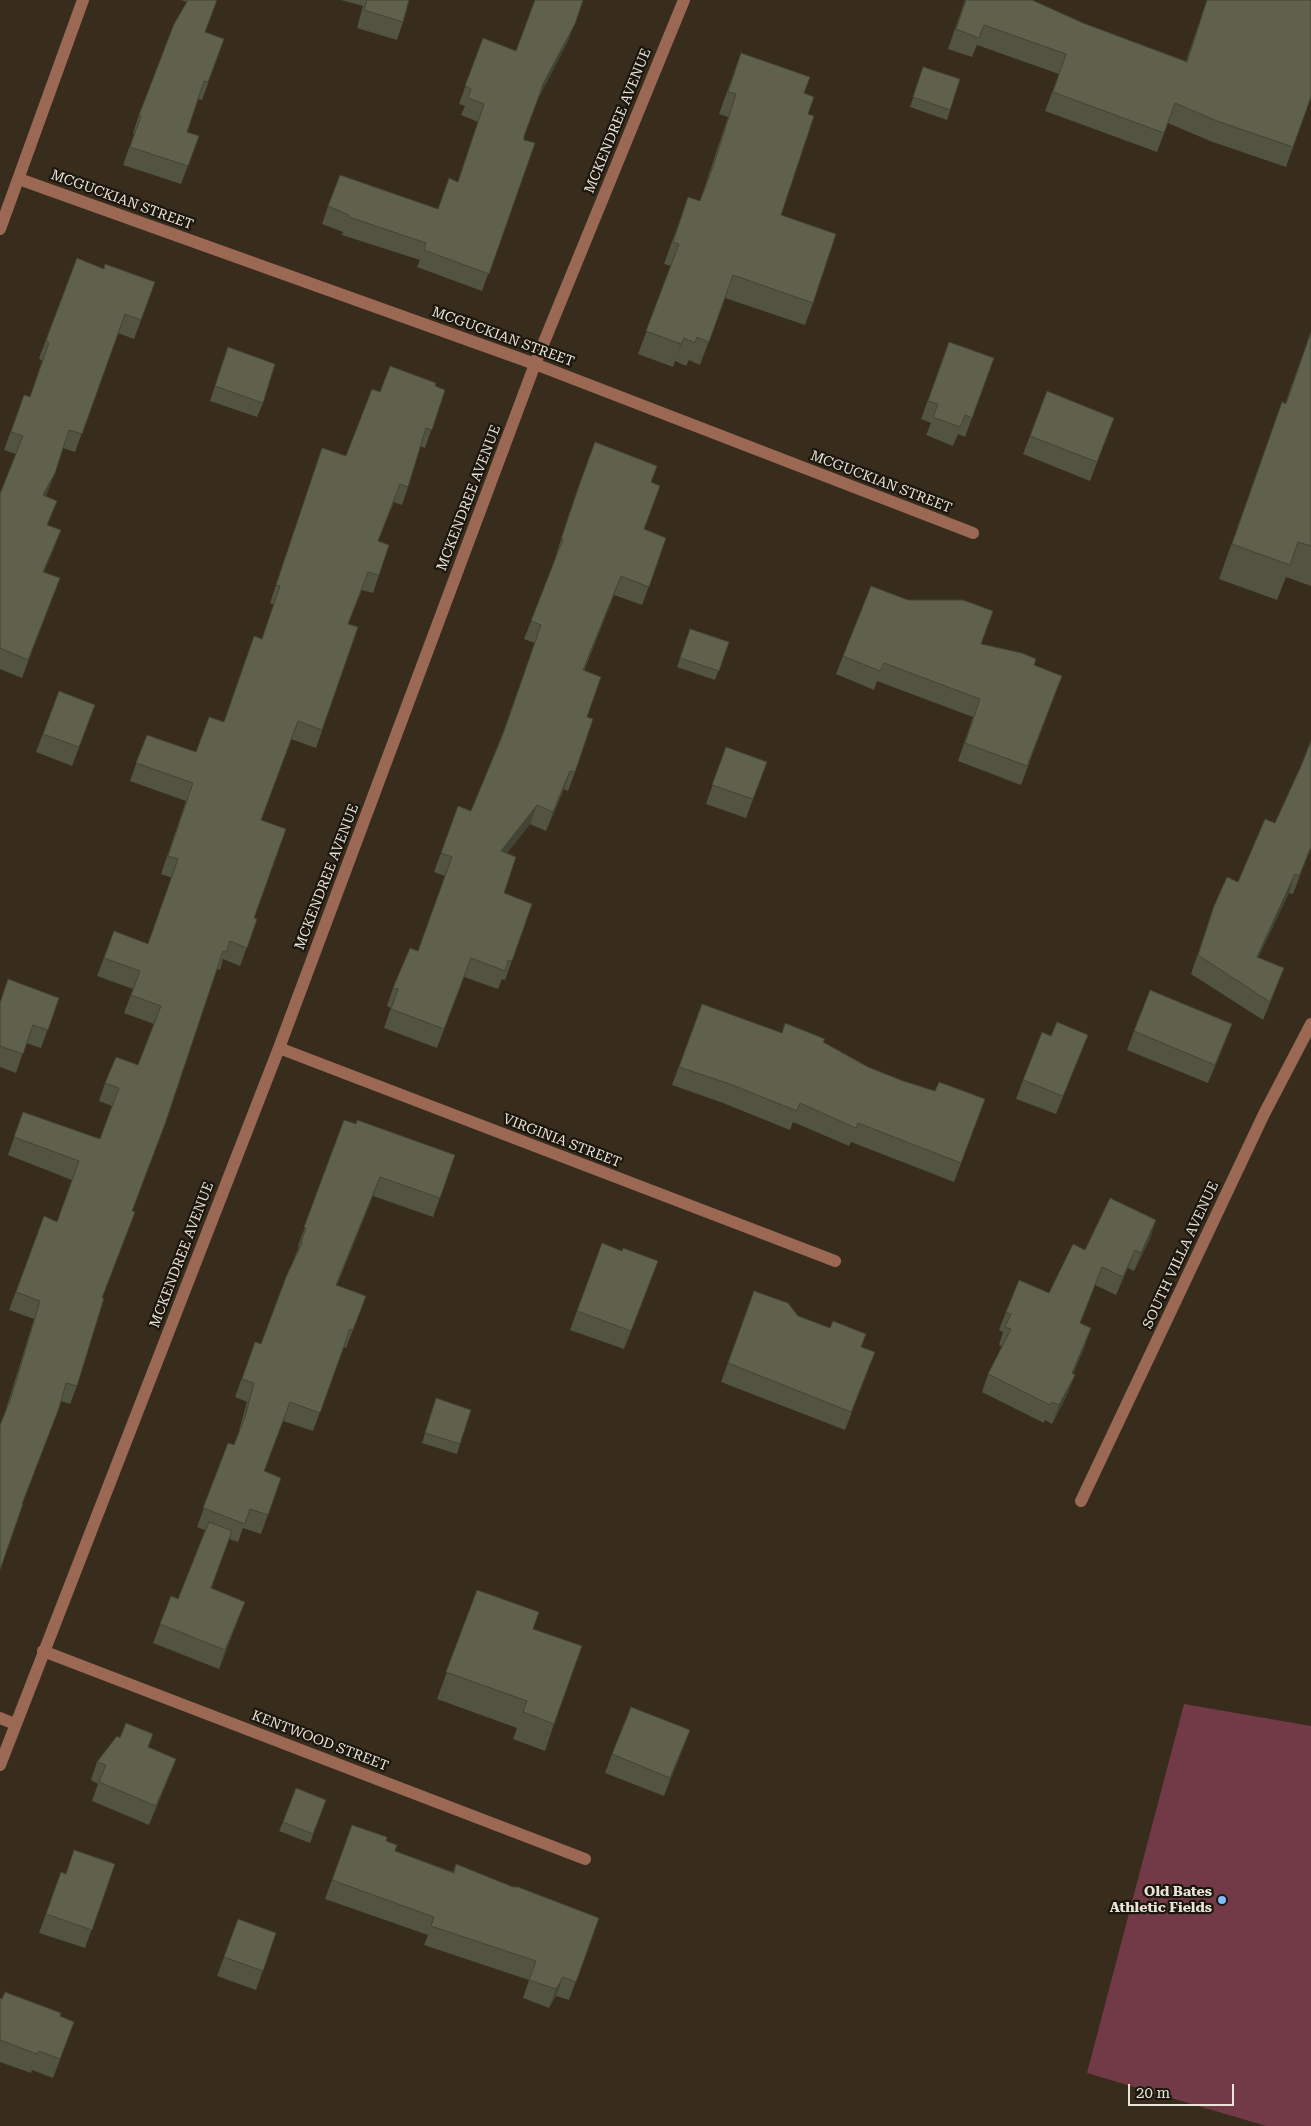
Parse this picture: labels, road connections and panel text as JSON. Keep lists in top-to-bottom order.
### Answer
{
  "streets": {
    "street": [
      "MCKENDREE AVENUE",
      "MCGUCKIAN STREET",
      "VIRGINIA STREET",
      "SOUTH VILLA AVENUE",
      "KENTWOOD STREET"
    ]
  },
  "crossings": [
    ["MCKENDREE AVENUE", "MCGUCKIAN STREET"],
    ["MCKENDREE AVENUE", "VIRGINIA STREET"],
    ["MCKENDREE AVENUE", "KENTWOOD STREET"]
  ],
  "places": ["Old Bates Athletic Fields"],
  "scale_bar": "20 m"
}
